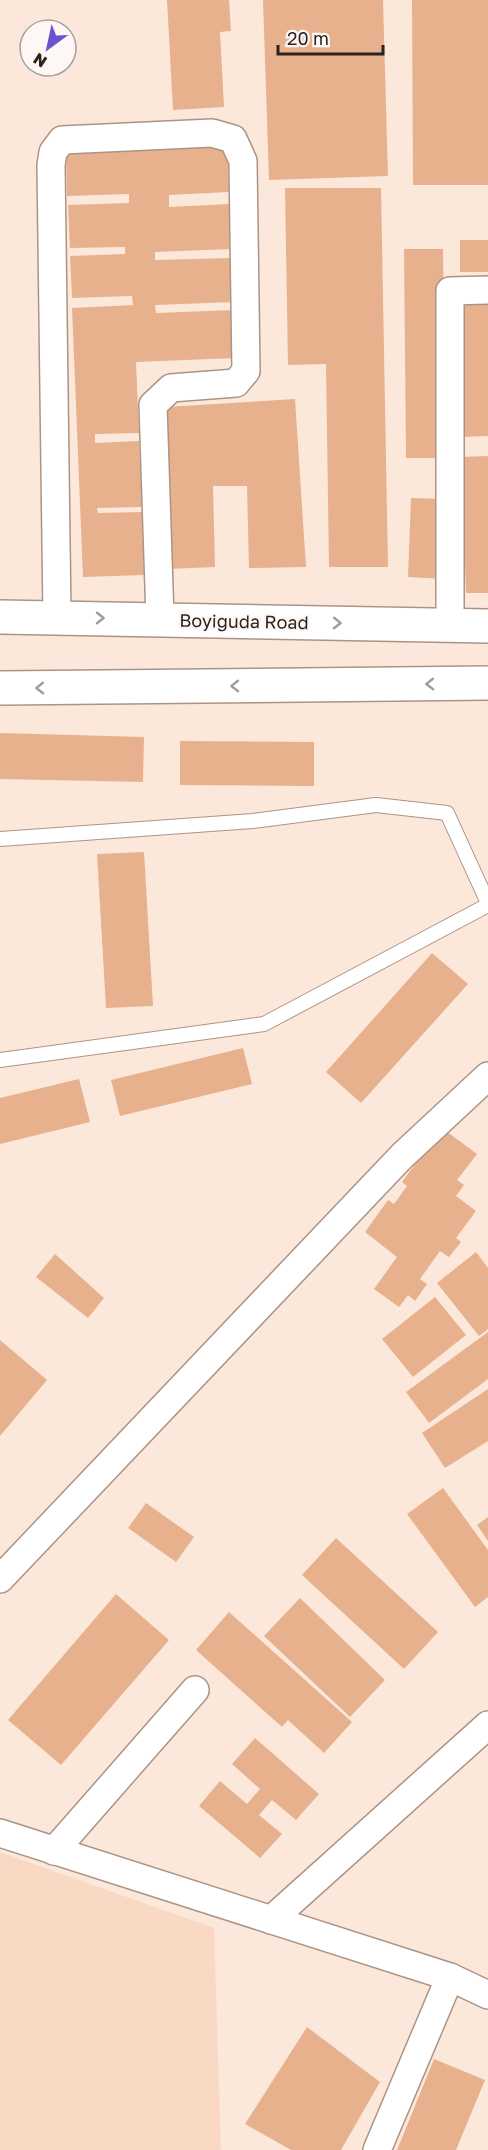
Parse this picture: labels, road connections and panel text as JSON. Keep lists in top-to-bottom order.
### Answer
{
  "streets": {
    "main road": ["Boyiguda Road"]
  },
  "scale_bar": "20 m",
  "north": "bottom left"
}
